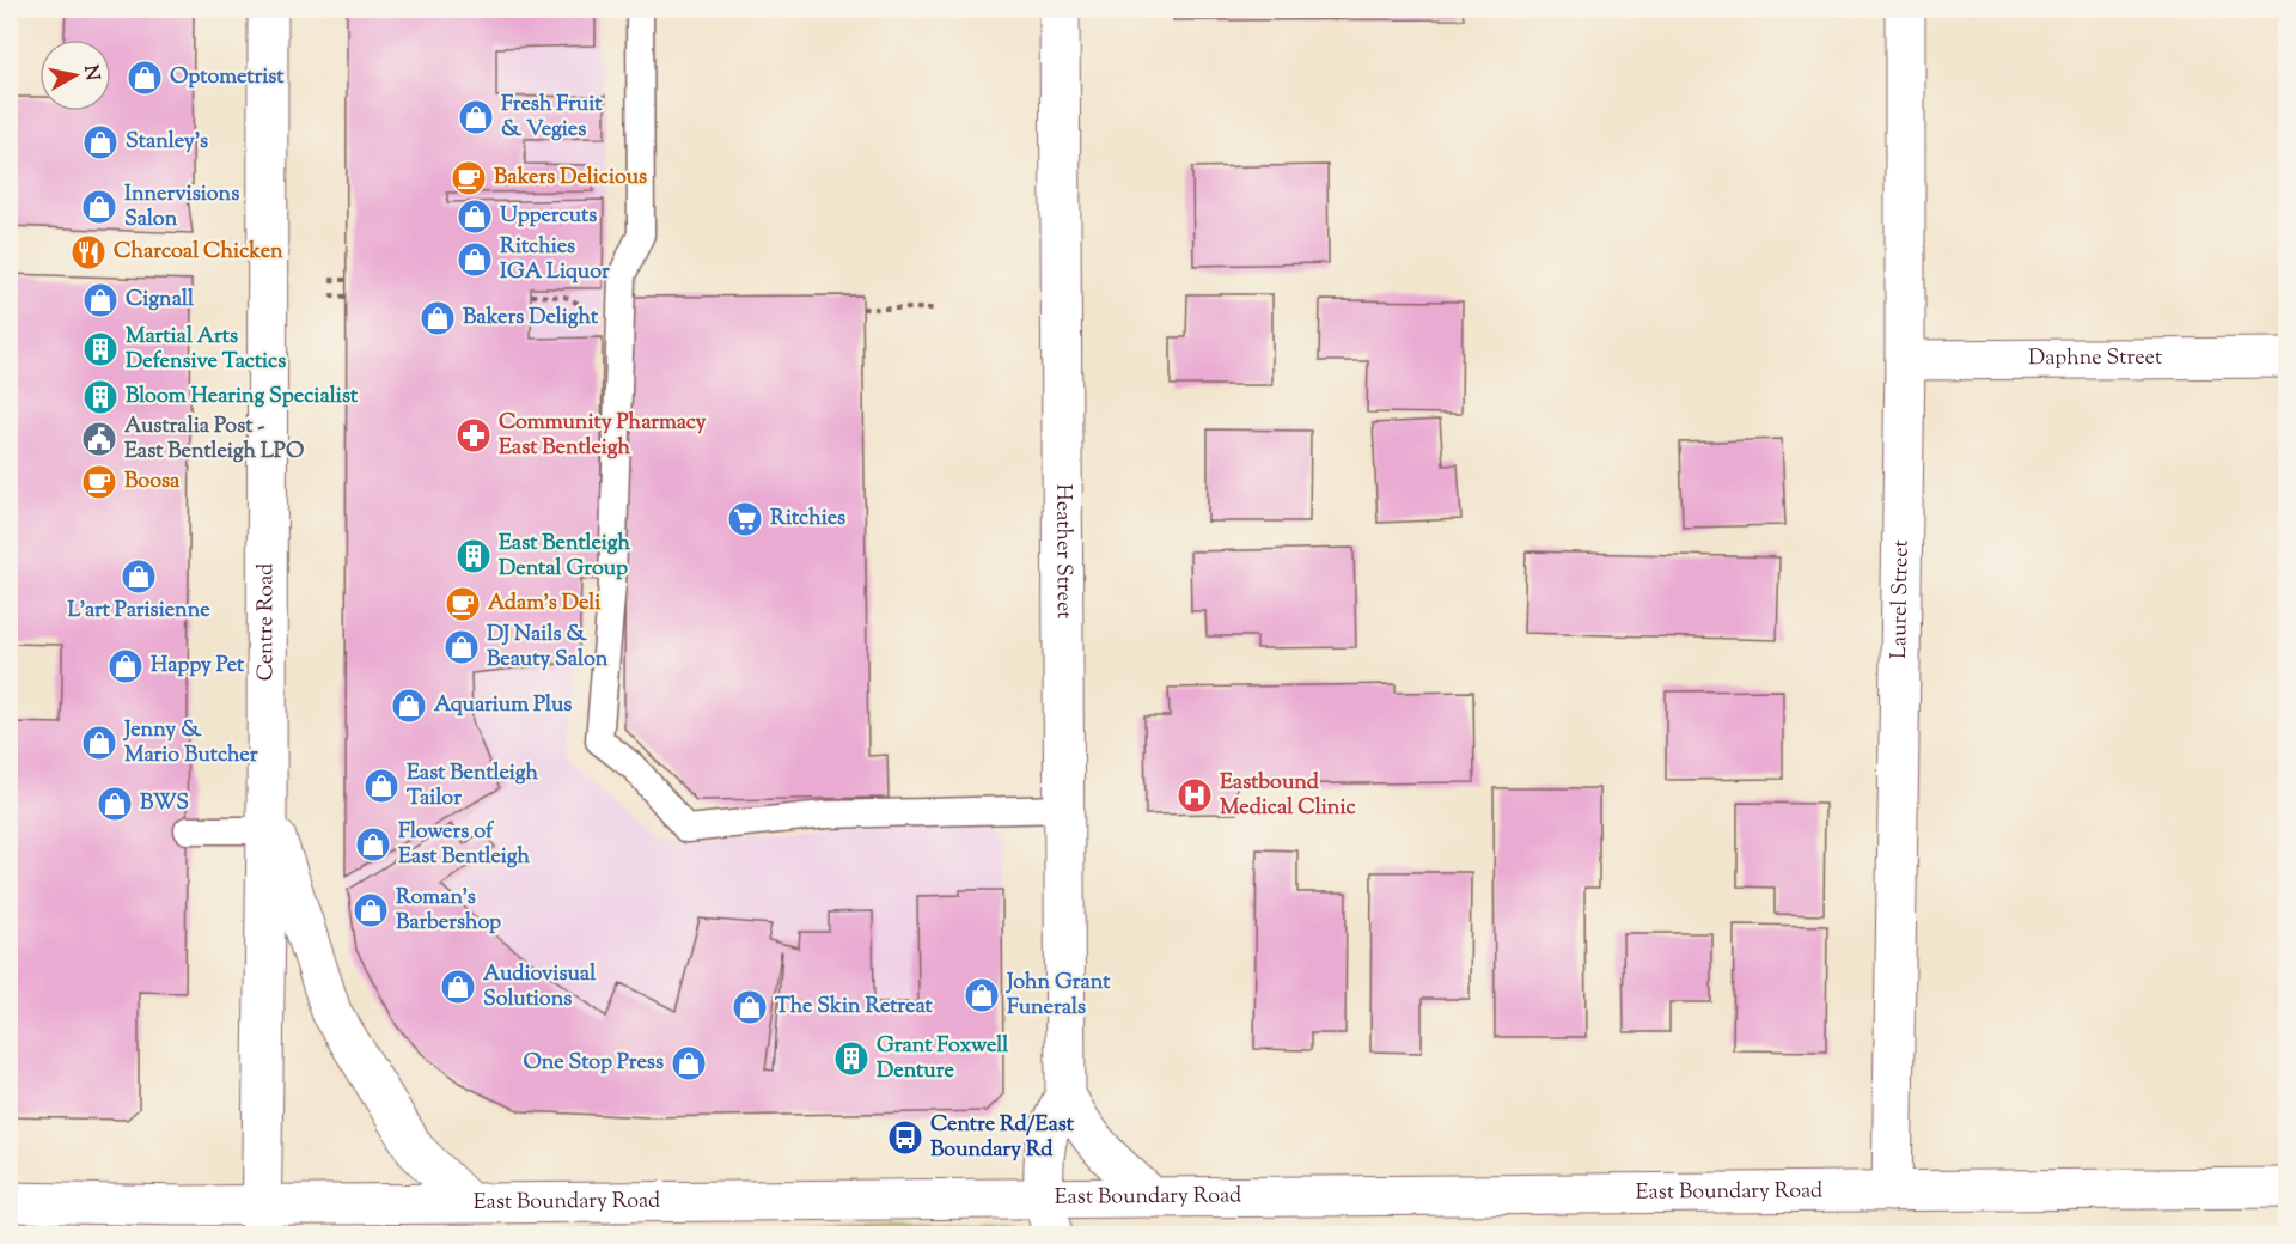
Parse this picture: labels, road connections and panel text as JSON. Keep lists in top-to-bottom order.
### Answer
{
  "streets": {
    "main road": [
      "Daphne Street",
      "Heather Street",
      "Laurel Street",
      "Centre Road",
      "East Boundary Road"
    ]
  },
  "crossings": [
    ["Daphne Street", "Laurel Street"],
    ["Heather Street", "East Boundary Road"],
    ["Laurel Street", "East Boundary Road"],
    ["Centre Road", "East Boundary Road"]
  ],
  "places": {
    "shop": [
      "Optometrist",
      "Fresh Fruit & Vegies",
      "Stanley’s",
      "Innervisions Salon",
      "Uppercuts",
      "Ritchies IGA Liquor",
      "Cignall",
      "Bakers Delight",
      "L’art Parisienne",
      "DJ Nails & Beauty Salon",
      "Happy Pet",
      "Aquarium Plus",
      "Jenny & Mario Butcher",
      "East Bentleigh Tailor",
      "BWS",
      "Flowers of East Bentleigh",
      "Roman’s Barbershop",
      "Audiovisual Solutions",
      "John Grant Funerals",
      "The Skin Retreat",
      "One Stop Press"
    ],
    "cafe": ["Bakers Delicious", "Boosa", "Adam’s Deli"],
    "restaurant": ["Charcoal Chicken"],
    "building": [
      "Martial Arts Defensive Tactics",
      "Bloom Hearing Specialist",
      "East Bentleigh Dental Group",
      "Grant Foxwell Denture"
    ],
    "pharmacy": ["Community Pharmacy East Bentleigh"],
    "public building": ["Australia Post - East Bentleigh LPO"],
    "supermarket": ["Ritchies"],
    "hospital": ["Eastbound Medical Clinic"],
    "bus stop": ["Centre Rd/East Boundary Rd"]
  },
  "north": "right"
}
